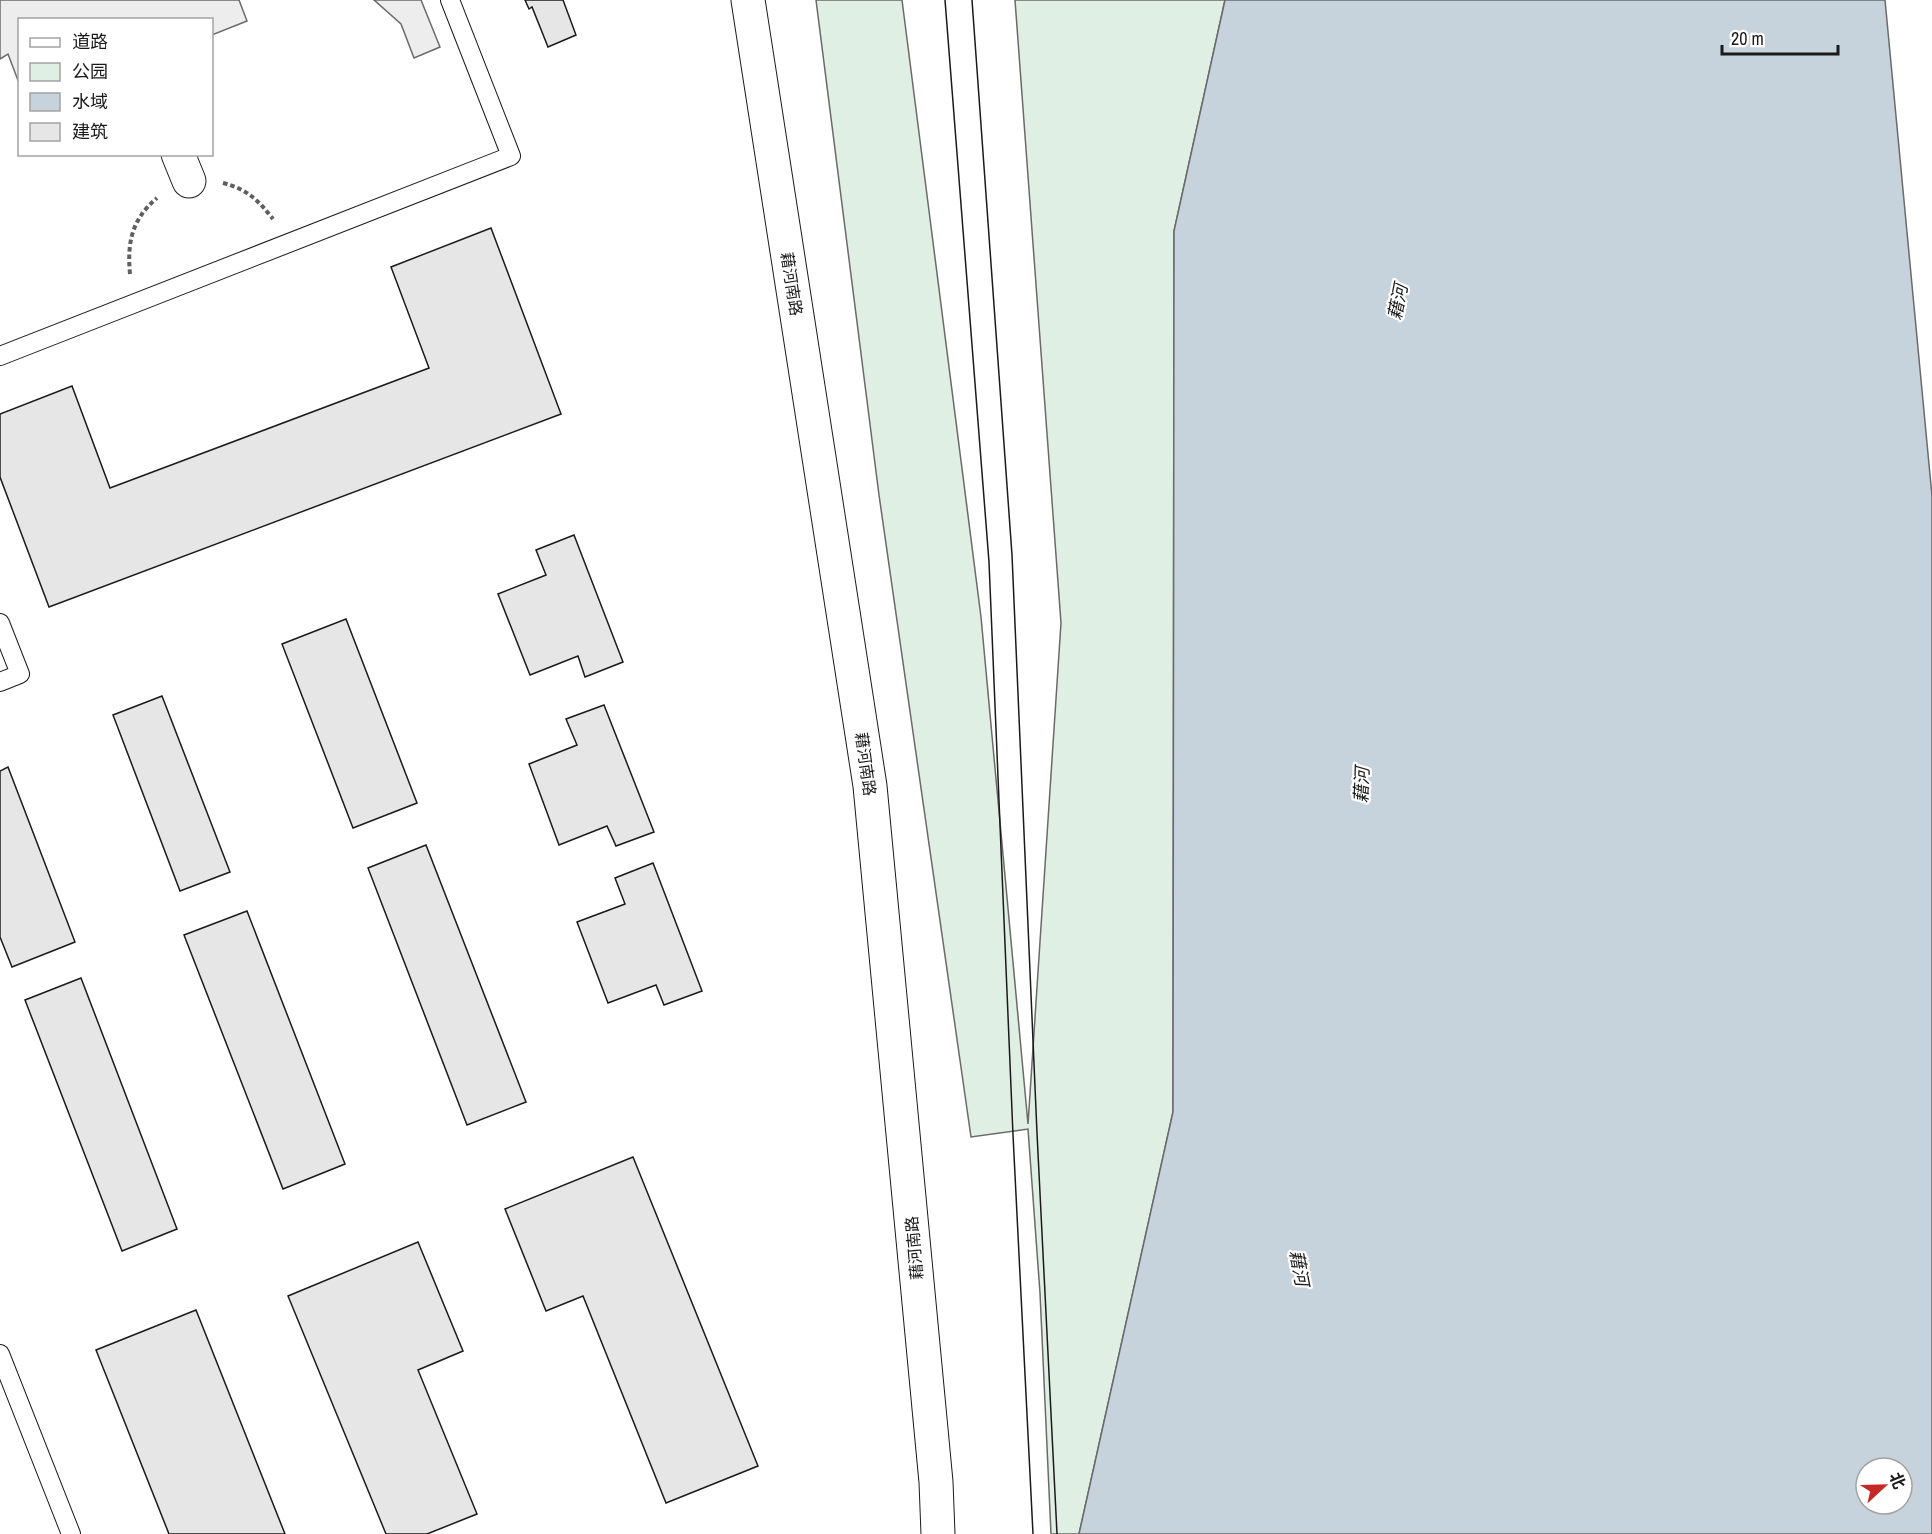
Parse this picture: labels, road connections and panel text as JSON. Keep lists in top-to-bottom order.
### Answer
{
  "streets": {
    "main road": ["藉河南路"]
  },
  "water": ["藉河"],
  "legend": [
    "道路",
    "公园",
    "水域",
    "建筑"
  ],
  "scale_bar": "20 m",
  "north": "right"
}
